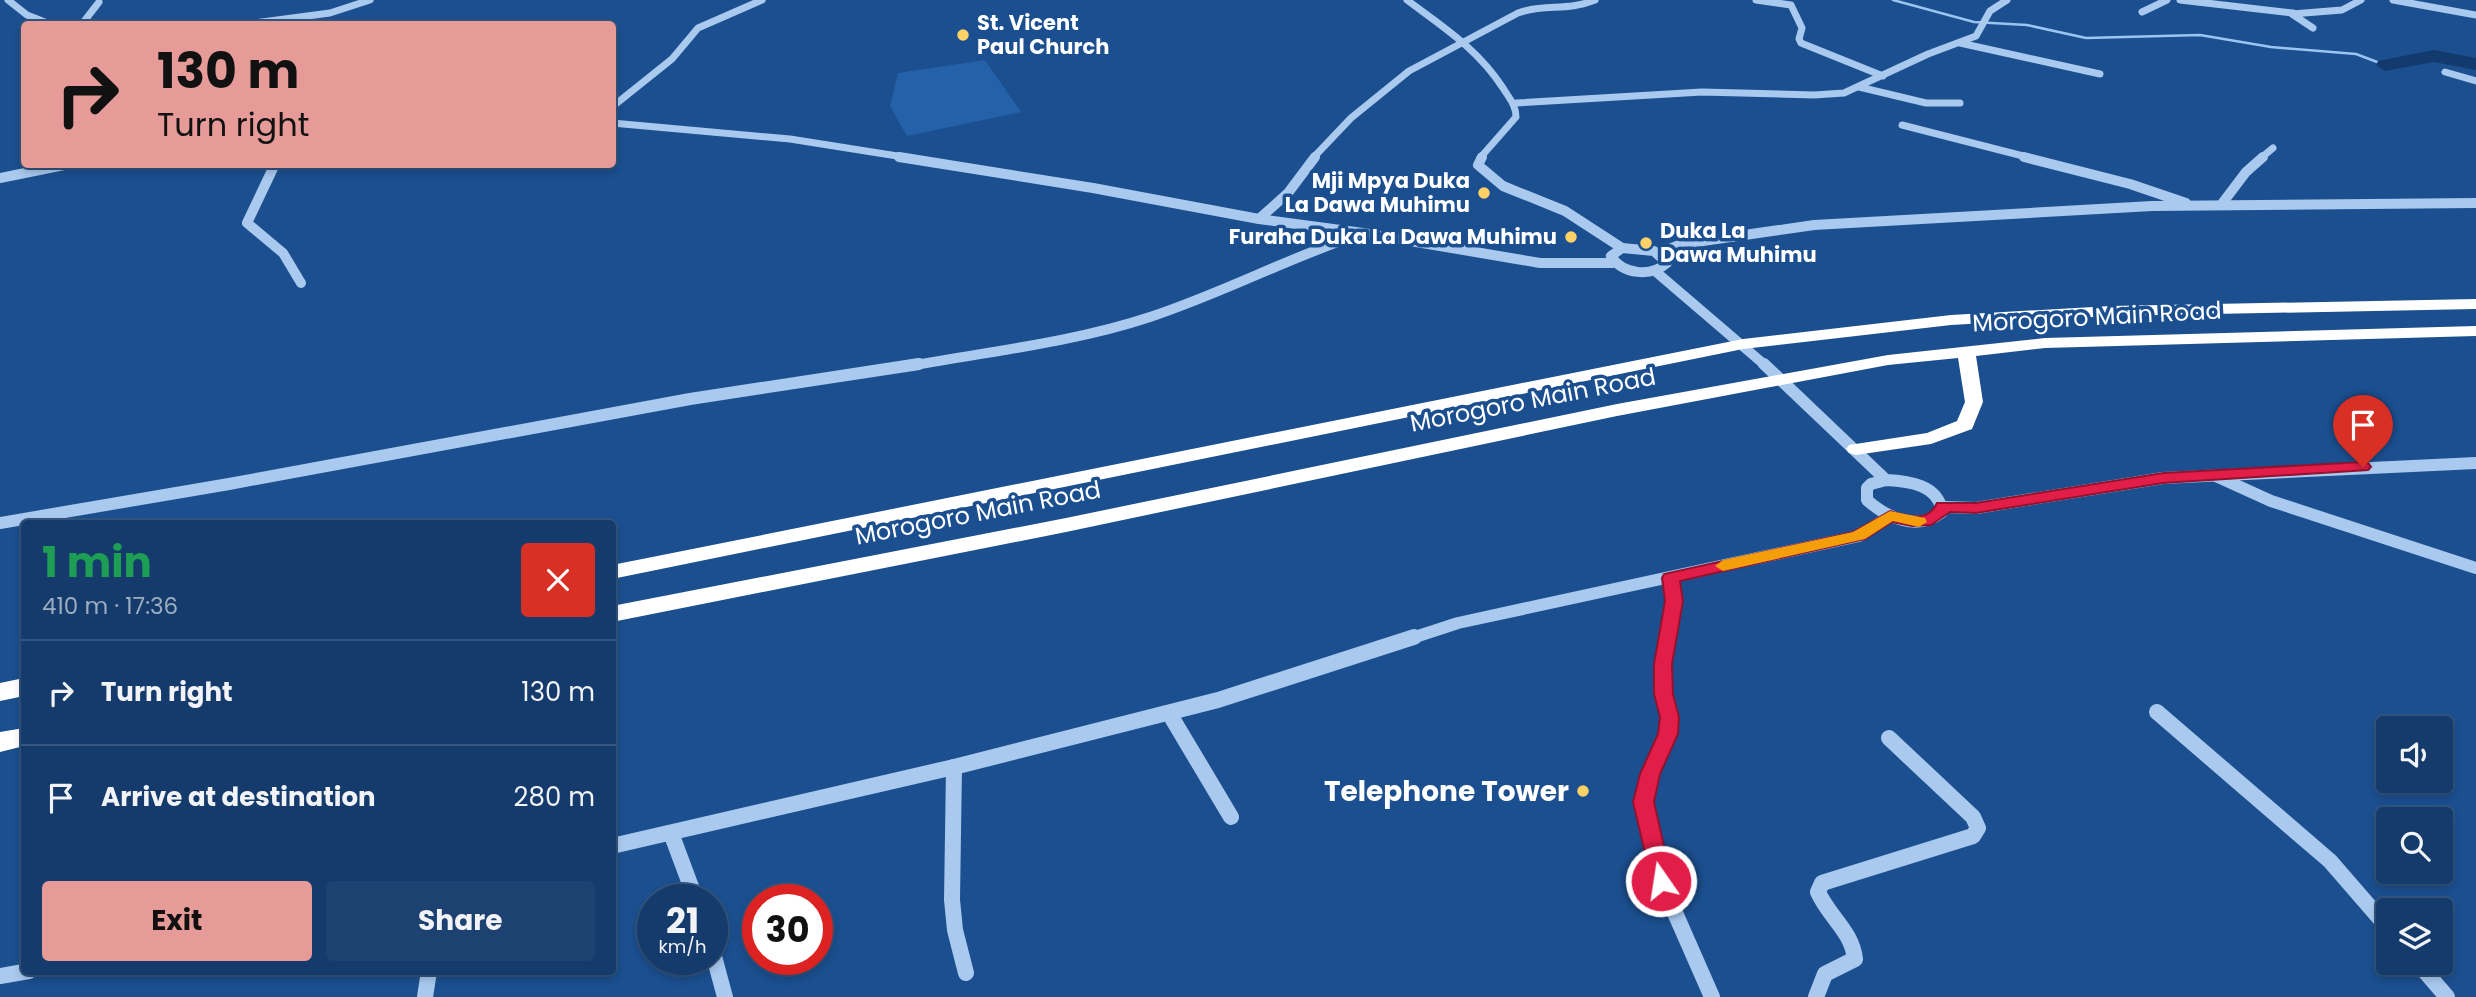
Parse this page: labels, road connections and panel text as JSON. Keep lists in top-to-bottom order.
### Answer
{
  "streets": {
    "highway": ["Morogoro Main Road"]
  },
  "places": [
    "St. Vicent Paul Church",
    "Mji Mpya Duka La Dawa Muhimu",
    "Furaha Duka La Dawa Muhimu",
    "Duka La Dawa Muhimu",
    "Telephone Tower"
  ],
  "page": {
    "turn": ["130 m", "Turn right"],
    "heading": ["1 min", "410 m · 17:36"],
    "list": [
      {
        "name": "Turn right",
        "value": "130 m"
      },
      {
        "name": "Arrive at destination",
        "value": "280 m"
      }
    ],
    "buttons": ["Exit", "Share"],
    "speed": "21 km/h",
    "limit": "30"
  }
}
